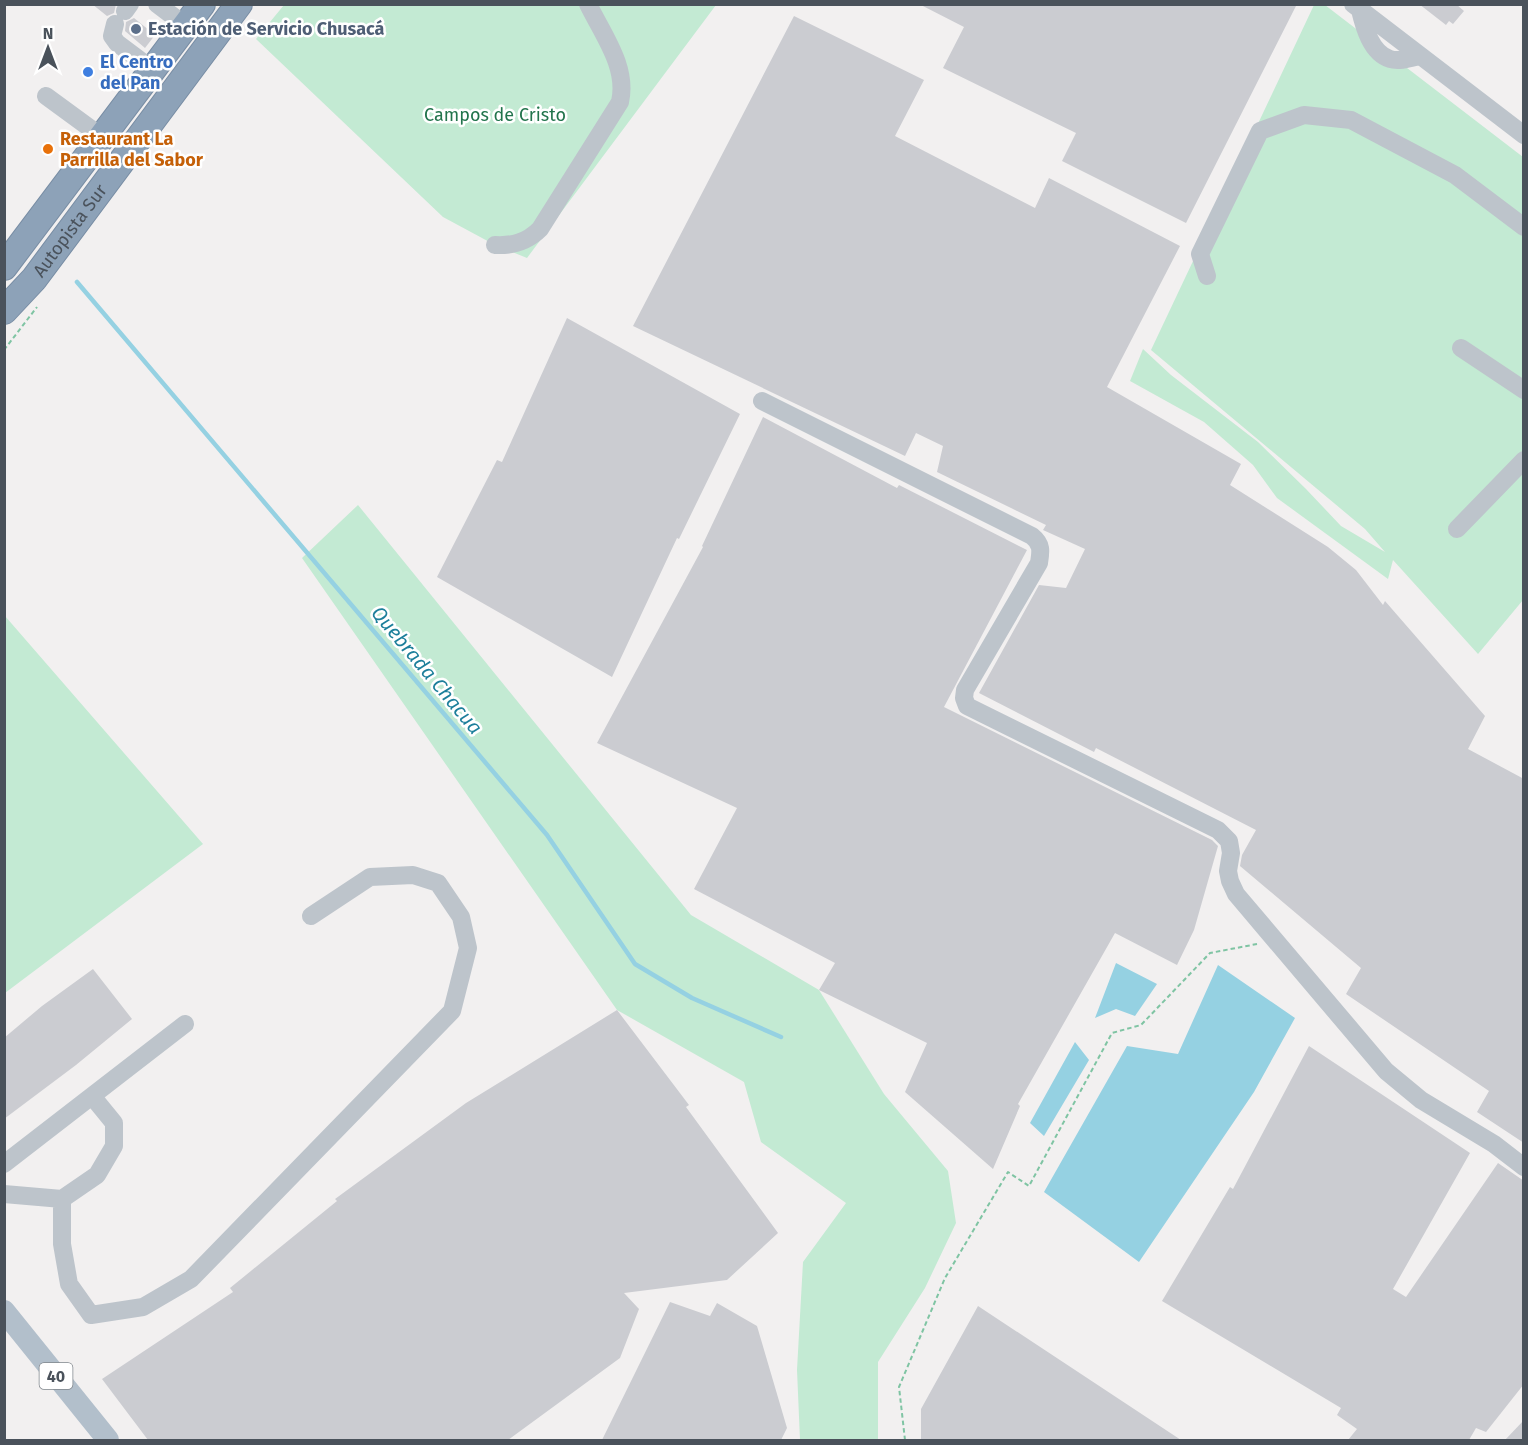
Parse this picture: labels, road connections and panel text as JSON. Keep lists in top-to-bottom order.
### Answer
{
  "streets": {
    "highway": ["Autopista Sur"],
    "main road": ["40"]
  },
  "water": ["Quebrada Chacua"],
  "parks": ["Campos de Cristo"],
  "places": ["Estación de Servicio Chusacá", "El Centro del Pan", "Restaurant La Parrilla del Sabor"],
  "north": "top"
}
